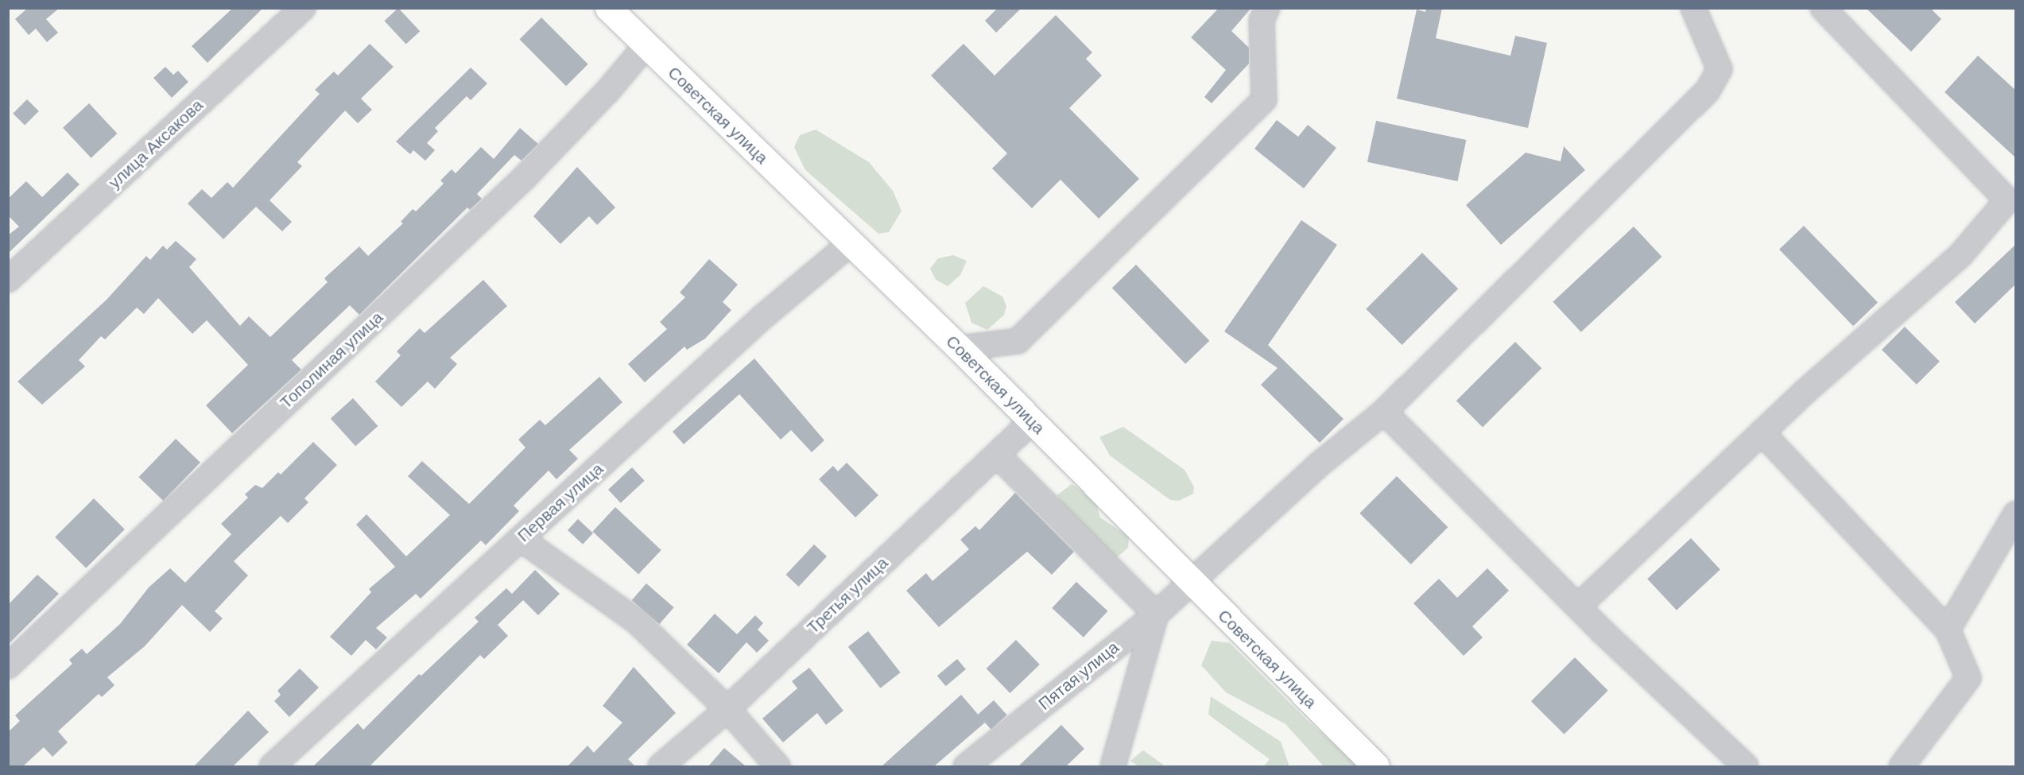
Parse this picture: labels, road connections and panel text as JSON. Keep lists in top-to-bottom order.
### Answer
{
  "streets": {
    "main road": ["Советская улица"],
    "street": [
      "улица Аксакова",
      "Тополиная улица",
      "Первая улица",
      "Третья улица",
      "Пятая улица"
    ]
  },
  "crossings": [
    ["Советская улица", "Тополиная улица"],
    ["Советская улица", "Первая улица"],
    ["Советская улица", "Третья улица"],
    ["Советская улица", "Пятая улица"]
  ]
}
